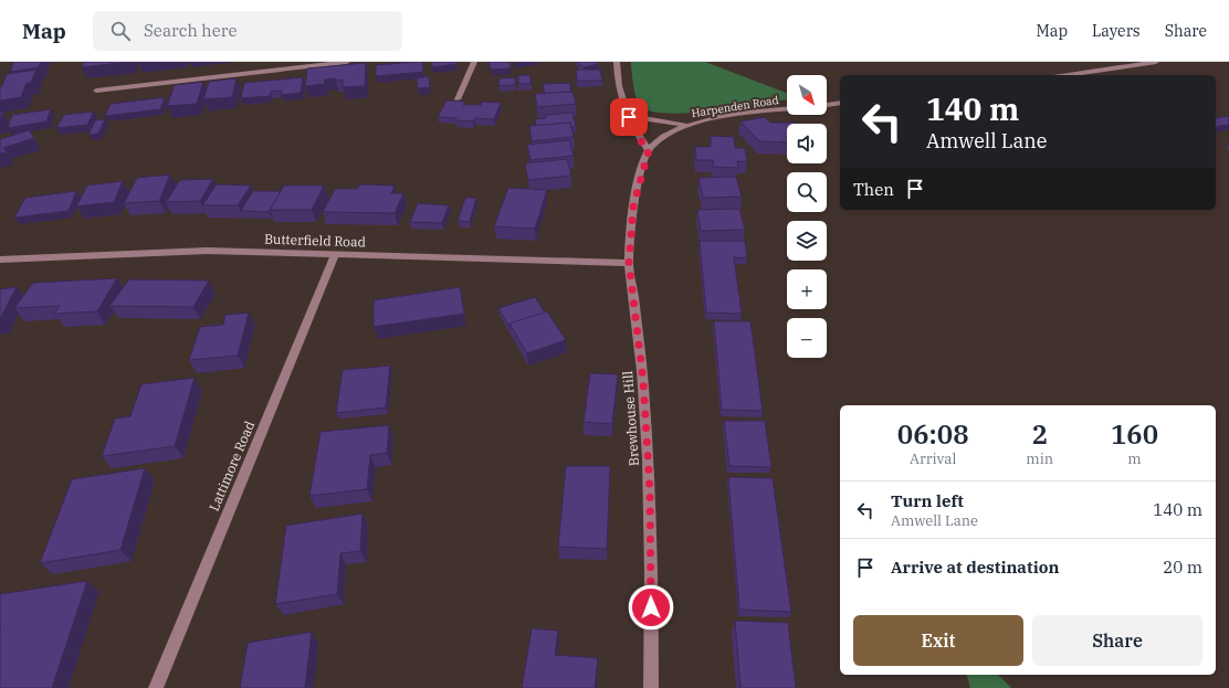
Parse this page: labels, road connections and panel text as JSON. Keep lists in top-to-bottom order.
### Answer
{
  "streets": {
    "street": [
      "Harpenden Road",
      "Butterfield Road",
      "Brewhouse Hill",
      "Lattimore Road"
    ]
  },
  "crossings": [
    ["Harpenden Road", "Brewhouse Hill"],
    ["Butterfield Road", "Brewhouse Hill"],
    ["Butterfield Road", "Lattimore Road"]
  ],
  "north": "bottom right",
  "page": {
    "header": "Map",
    "search": "Search here",
    "nav": ["Map", "Layers", "Share"],
    "map_buttons": ["+", "−"],
    "turn": ["140 m", "Amwell Lane"],
    "then": "Then",
    "eta": [
      "06:08",
      "Arrival",
      "2",
      "min",
      "160",
      "m"
    ],
    "list": [
      {
        "name": "Turn left",
        "note": "Amwell Lane",
        "value": "140 m"
      },
      {
        "name": "Arrive at destination",
        "value": "20 m"
      }
    ],
    "buttons": ["Exit", "Share"]
  }
}
